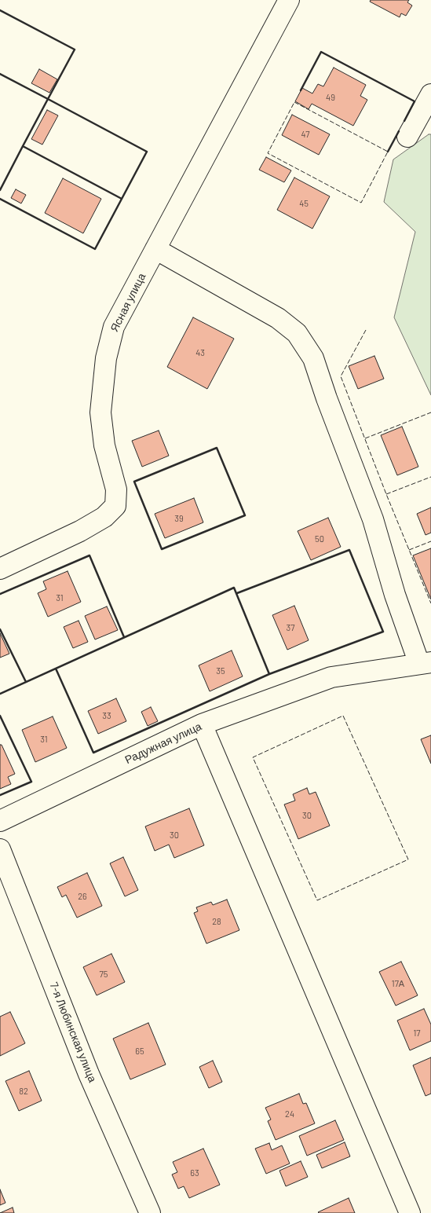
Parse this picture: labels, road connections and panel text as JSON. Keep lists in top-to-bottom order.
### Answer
{
  "streets": {
    "street": ["Ясная улица", "Радужная улица", "7-я Любинская улица"]
  },
  "house_numbers": [
    "49",
    "47",
    "45",
    "43",
    "39",
    "50",
    "31",
    "37",
    "35",
    "33",
    "31",
    "30",
    "30",
    "26",
    "28",
    "75",
    "17А",
    "17",
    "65",
    "82",
    "24",
    "63"
  ]
}
